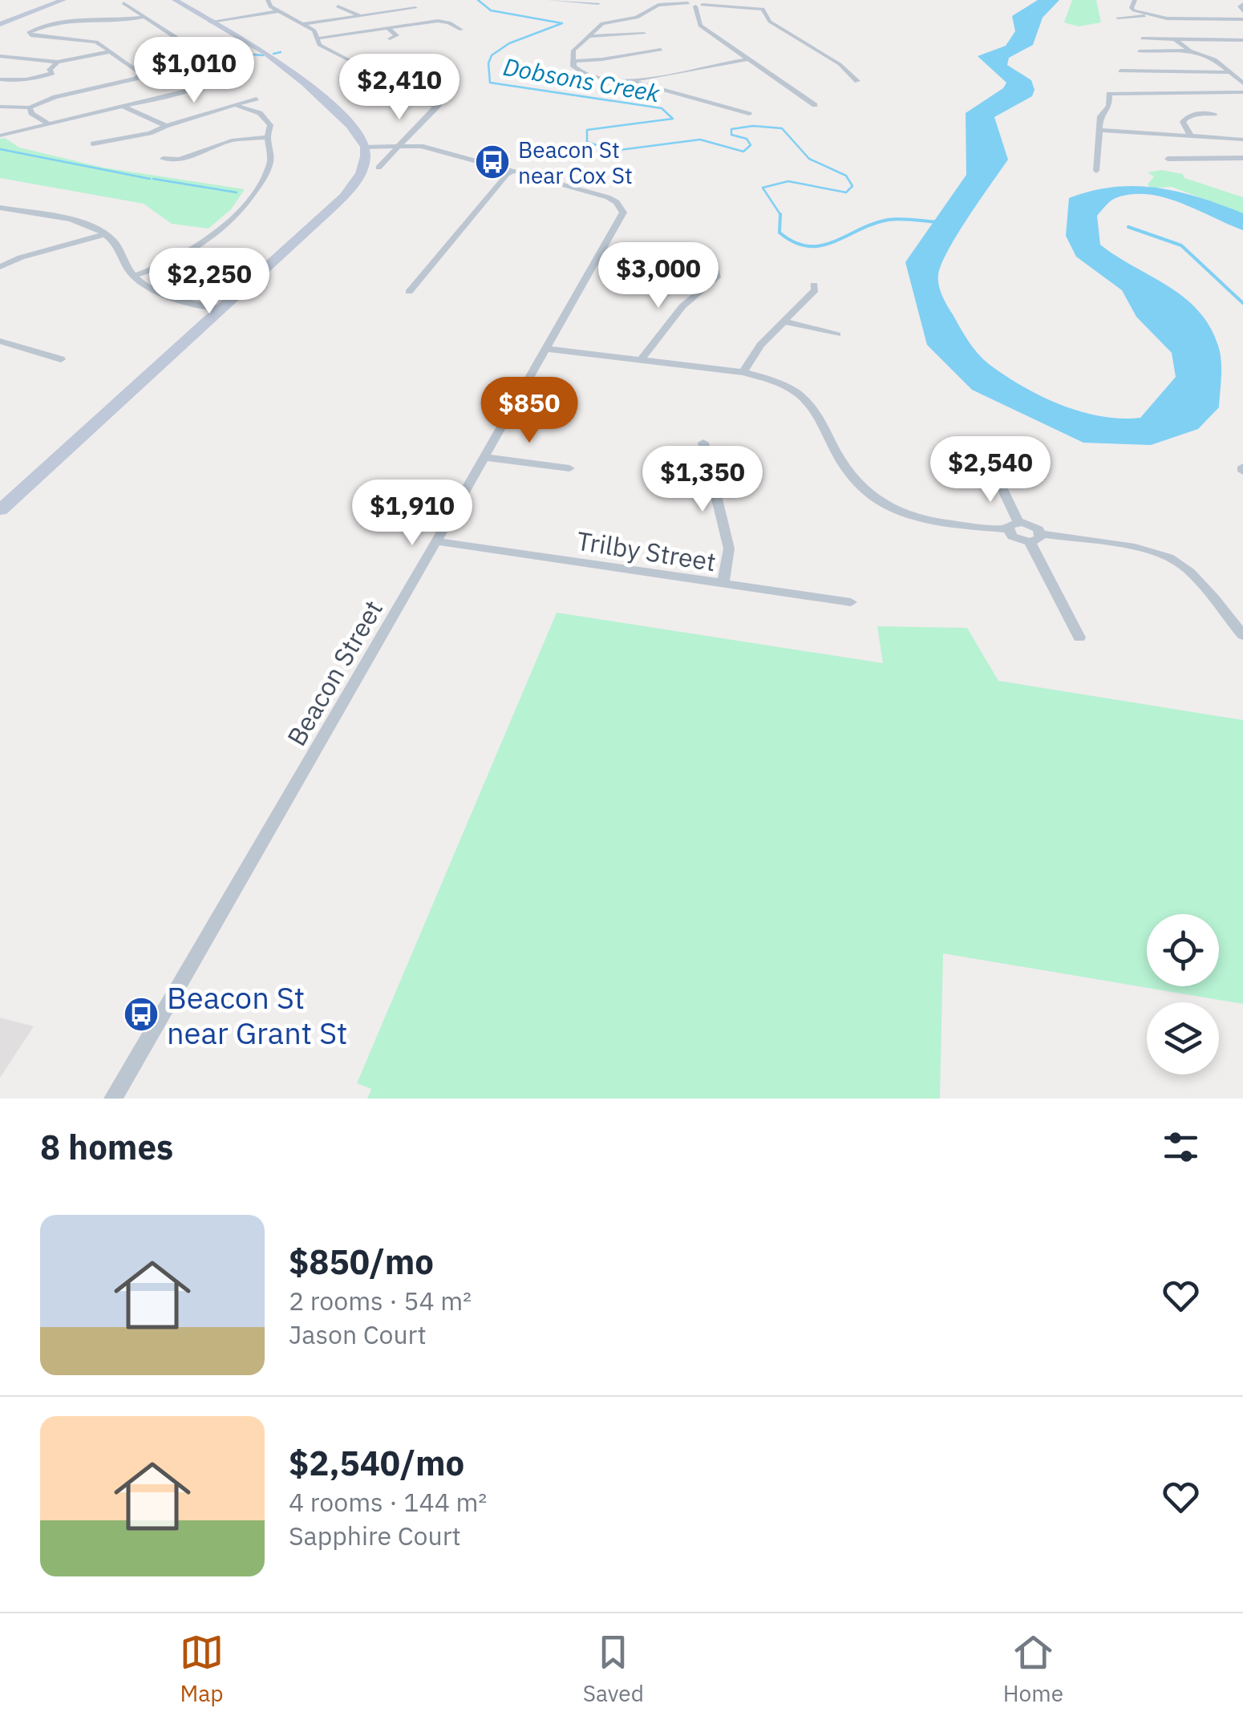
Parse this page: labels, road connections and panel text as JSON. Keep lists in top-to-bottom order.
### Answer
{
  "streets": {
    "street": ["Trilby Street", "Beacon Street"]
  },
  "crossings": [
    ["Trilby Street", "Beacon Street"]
  ],
  "water": ["Dobsons Creek"],
  "places": {
    "bus stop": ["Beacon St near Cox St", "Beacon St near Grant St"]
  },
  "page": {
    "price": [
      "$1,010",
      "$2,410",
      "$3,000",
      "$2,250",
      "$850",
      "$2,540",
      "$1,350",
      "$1,910"
    ],
    "heading": "8 homes",
    "list": [
      {
        "name": "$850/mo",
        "note": "2 rooms · 54 m² · Jason Court"
      },
      {
        "name": "$2,540/mo",
        "note": "4 rooms · 144 m² · Sapphire Court"
      }
    ],
    "tabs": ["Map", "Saved", "Home"]
  }
}
